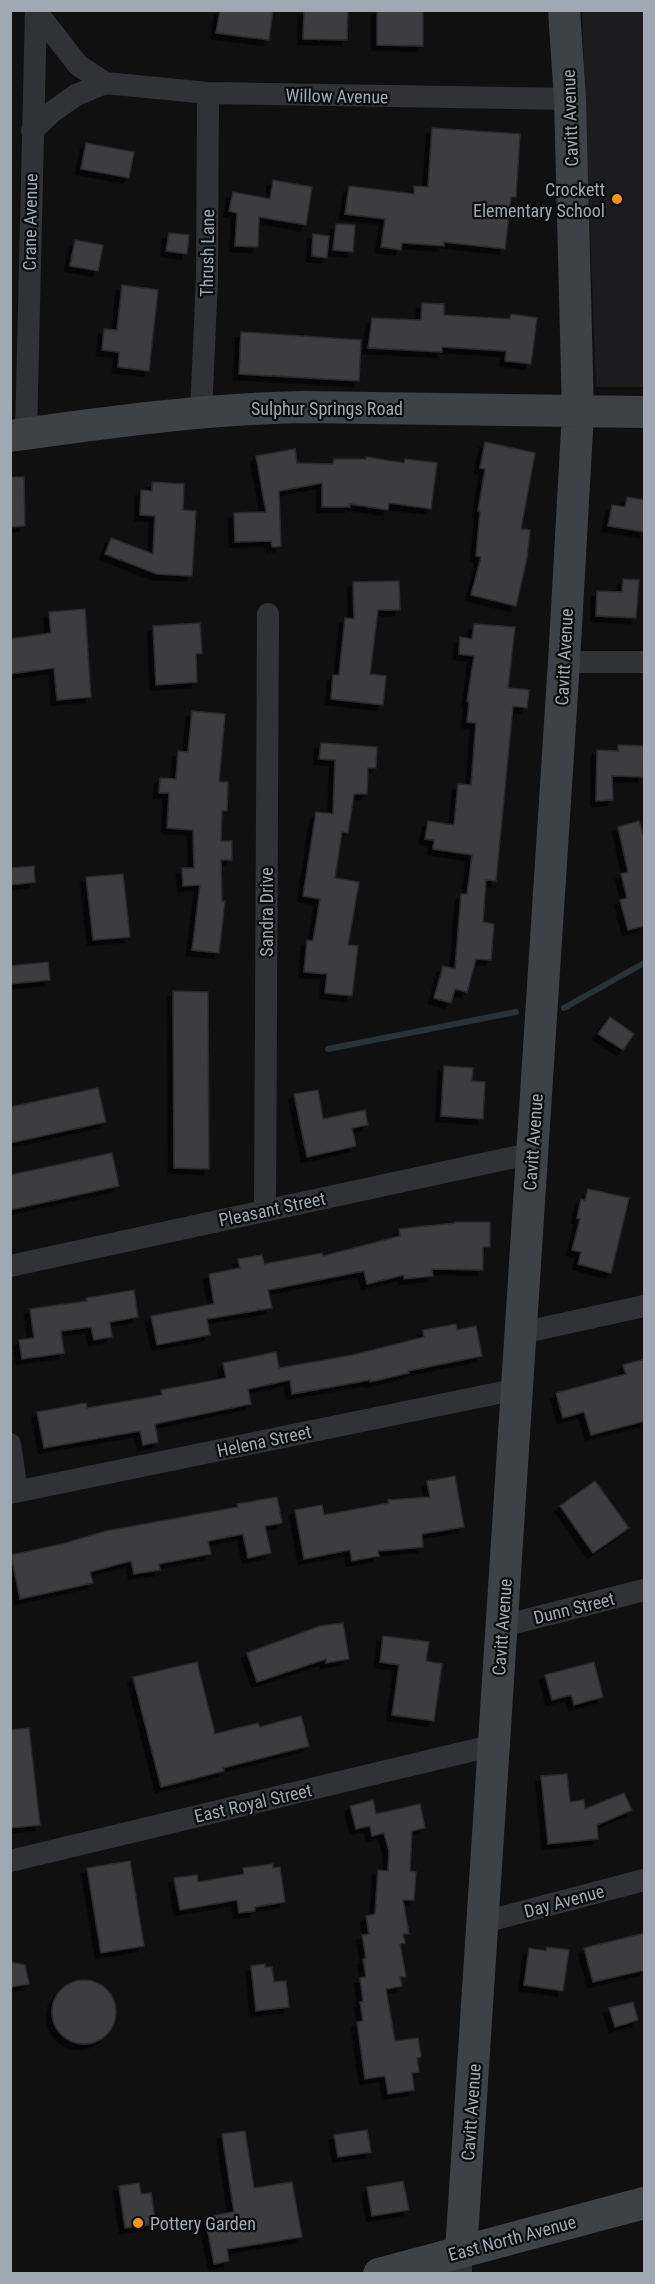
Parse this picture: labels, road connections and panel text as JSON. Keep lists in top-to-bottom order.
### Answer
{
  "streets": {
    "street": [
      "Willow Avenue",
      "Cavitt Avenue",
      "Crane Avenue",
      "Thrush Lane",
      "Sulphur Springs Road",
      "Sandra Drive",
      "Pleasant Street",
      "Helena Street",
      "Dunn Street",
      "East Royal Street",
      "Day Avenue",
      "East North Avenue"
    ]
  },
  "crossings": [
    ["Willow Avenue", "Cavitt Avenue"],
    ["Willow Avenue", "Crane Avenue"],
    ["Willow Avenue", "Thrush Lane"],
    ["Cavitt Avenue", "Sulphur Springs Road"],
    ["Cavitt Avenue", "Pleasant Street"],
    ["Cavitt Avenue", "Helena Street"],
    ["Cavitt Avenue", "Dunn Street"],
    ["Cavitt Avenue", "East Royal Street"],
    ["Cavitt Avenue", "Day Avenue"],
    ["Cavitt Avenue", "East North Avenue"],
    ["Crane Avenue", "Sulphur Springs Road"],
    ["Thrush Lane", "Sulphur Springs Road"],
    ["Sandra Drive", "Pleasant Street"]
  ],
  "places": ["Crockett Elementary School", "Pottery Garden"]
}
